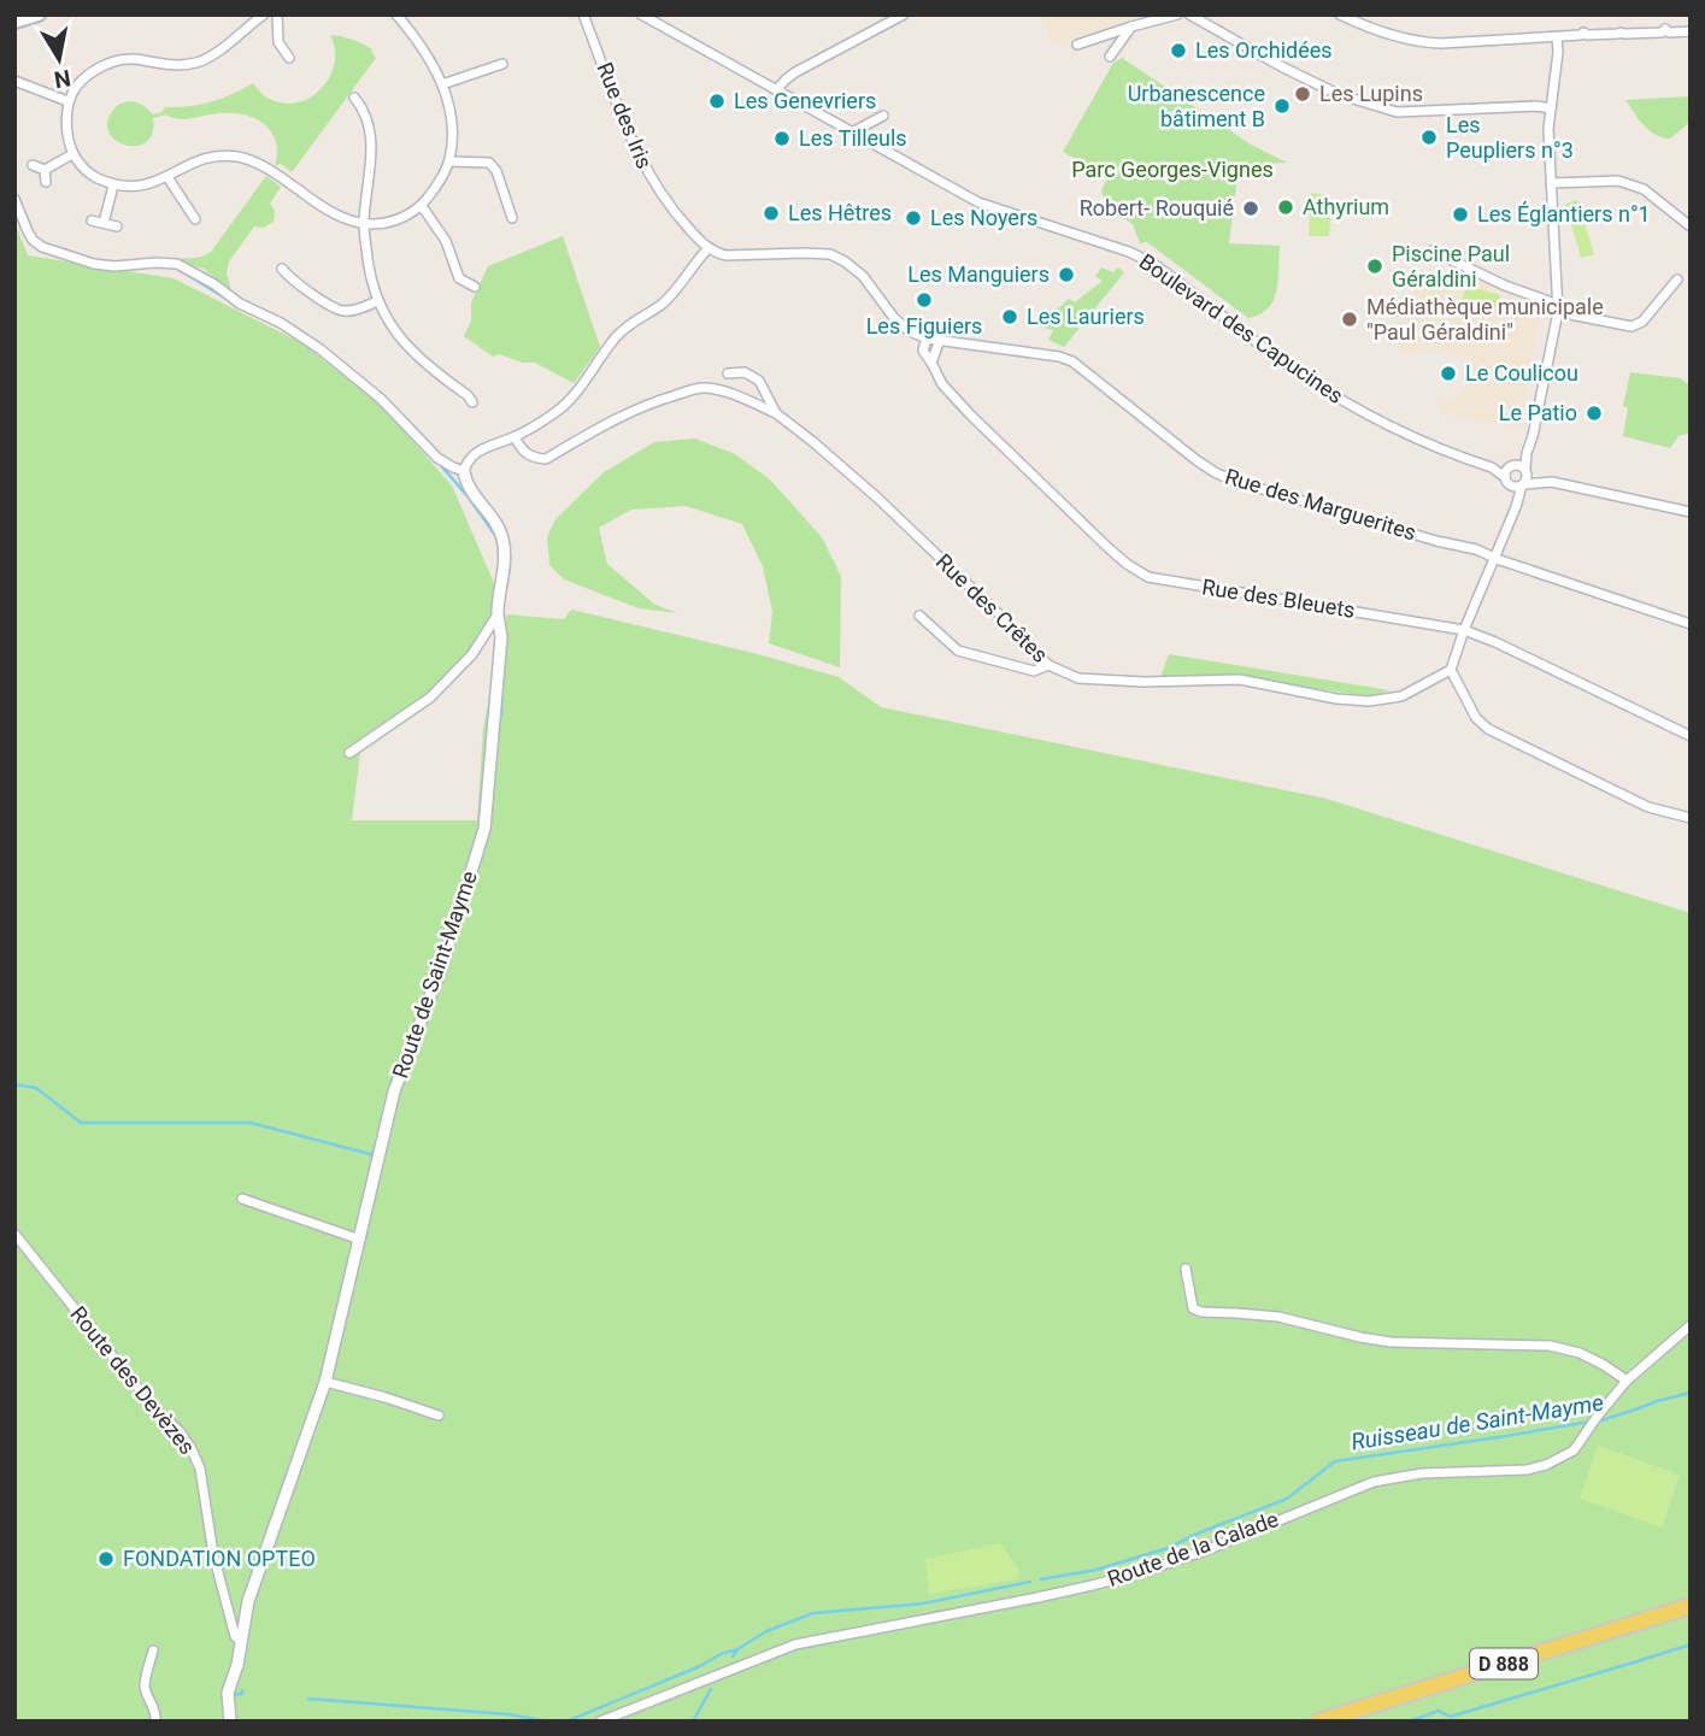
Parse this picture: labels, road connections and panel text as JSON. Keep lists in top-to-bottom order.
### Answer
{
  "streets": {
    "main road": ["D 888"],
    "street": [
      "Rue des Iris",
      "Boulevard des Capucines",
      "Rue des Marguerites",
      "Rue des Bleuets",
      "Rue des Crêtes",
      "Route de Saint-Mayme",
      "Route des Devèzes",
      "Route de la Calade"
    ]
  },
  "crossings": [
    ["Rue des Marguerites", "Rue des Bleuets"],
    ["Route de Saint-Mayme", "Route des Devèzes"]
  ],
  "water": ["Ruisseau de Saint-Mayme"],
  "parks": ["Parc Georges-Vignes"],
  "places": [
    "Les Orchidées",
    "Les Lupins",
    "Les Genevriers",
    "Urbanescence bâtiment B",
    "Les Peupliers n°3",
    "Les Tilleuls",
    "Athyrium",
    "Robert- Rouquié",
    "Les Hêtres",
    "Les Églantiers n°1",
    "Les Noyers",
    "Piscine Paul Géraldini",
    "Les Manguiers",
    "Les Figuiers",
    "Les Lauriers",
    "Médiathèque municipale \"Paul Géraldini\"",
    "Le Coulicou",
    "Le Patio",
    "FONDATION OPTEO"
  ],
  "north": "bottom"
}
